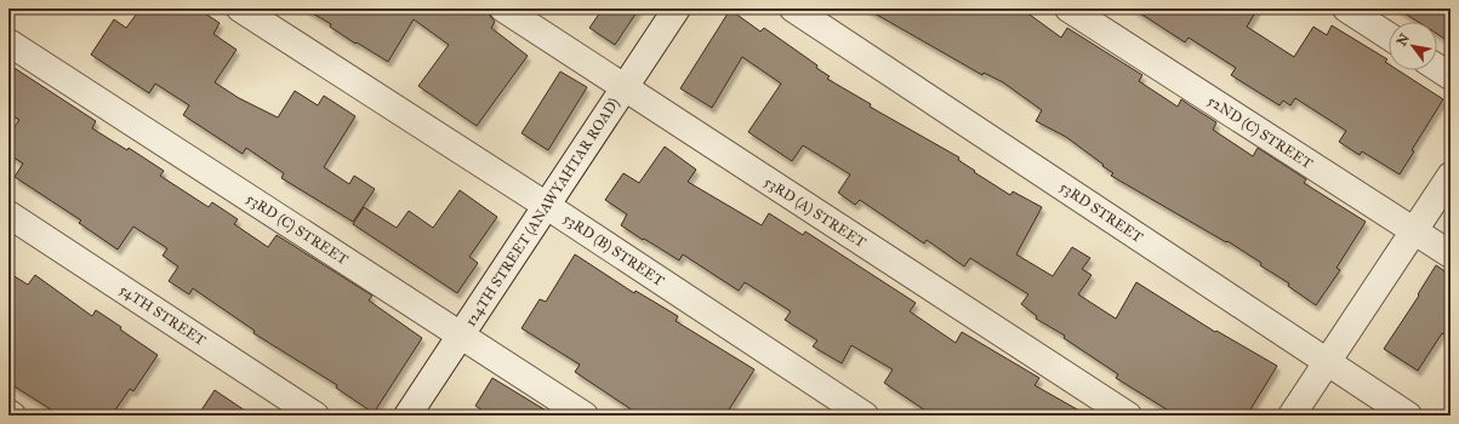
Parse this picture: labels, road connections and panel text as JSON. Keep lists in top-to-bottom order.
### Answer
{
  "streets": {
    "street": [
      "52ND (C) STREET",
      "124TH STREET (ANAWYAHTAR ROAD)",
      "53RD (A) STREET",
      "53RD STREET",
      "53RD (C) STREET",
      "53RD (B) STREET",
      "54TH STREET"
    ]
  },
  "crossings": [
    ["124TH STREET (ANAWYAHTAR ROAD)", "53RD (A) STREET"],
    ["124TH STREET (ANAWYAHTAR ROAD)", "53RD (C) STREET"],
    ["124TH STREET (ANAWYAHTAR ROAD)", "53RD (B) STREET"]
  ],
  "north": "top left"
}
